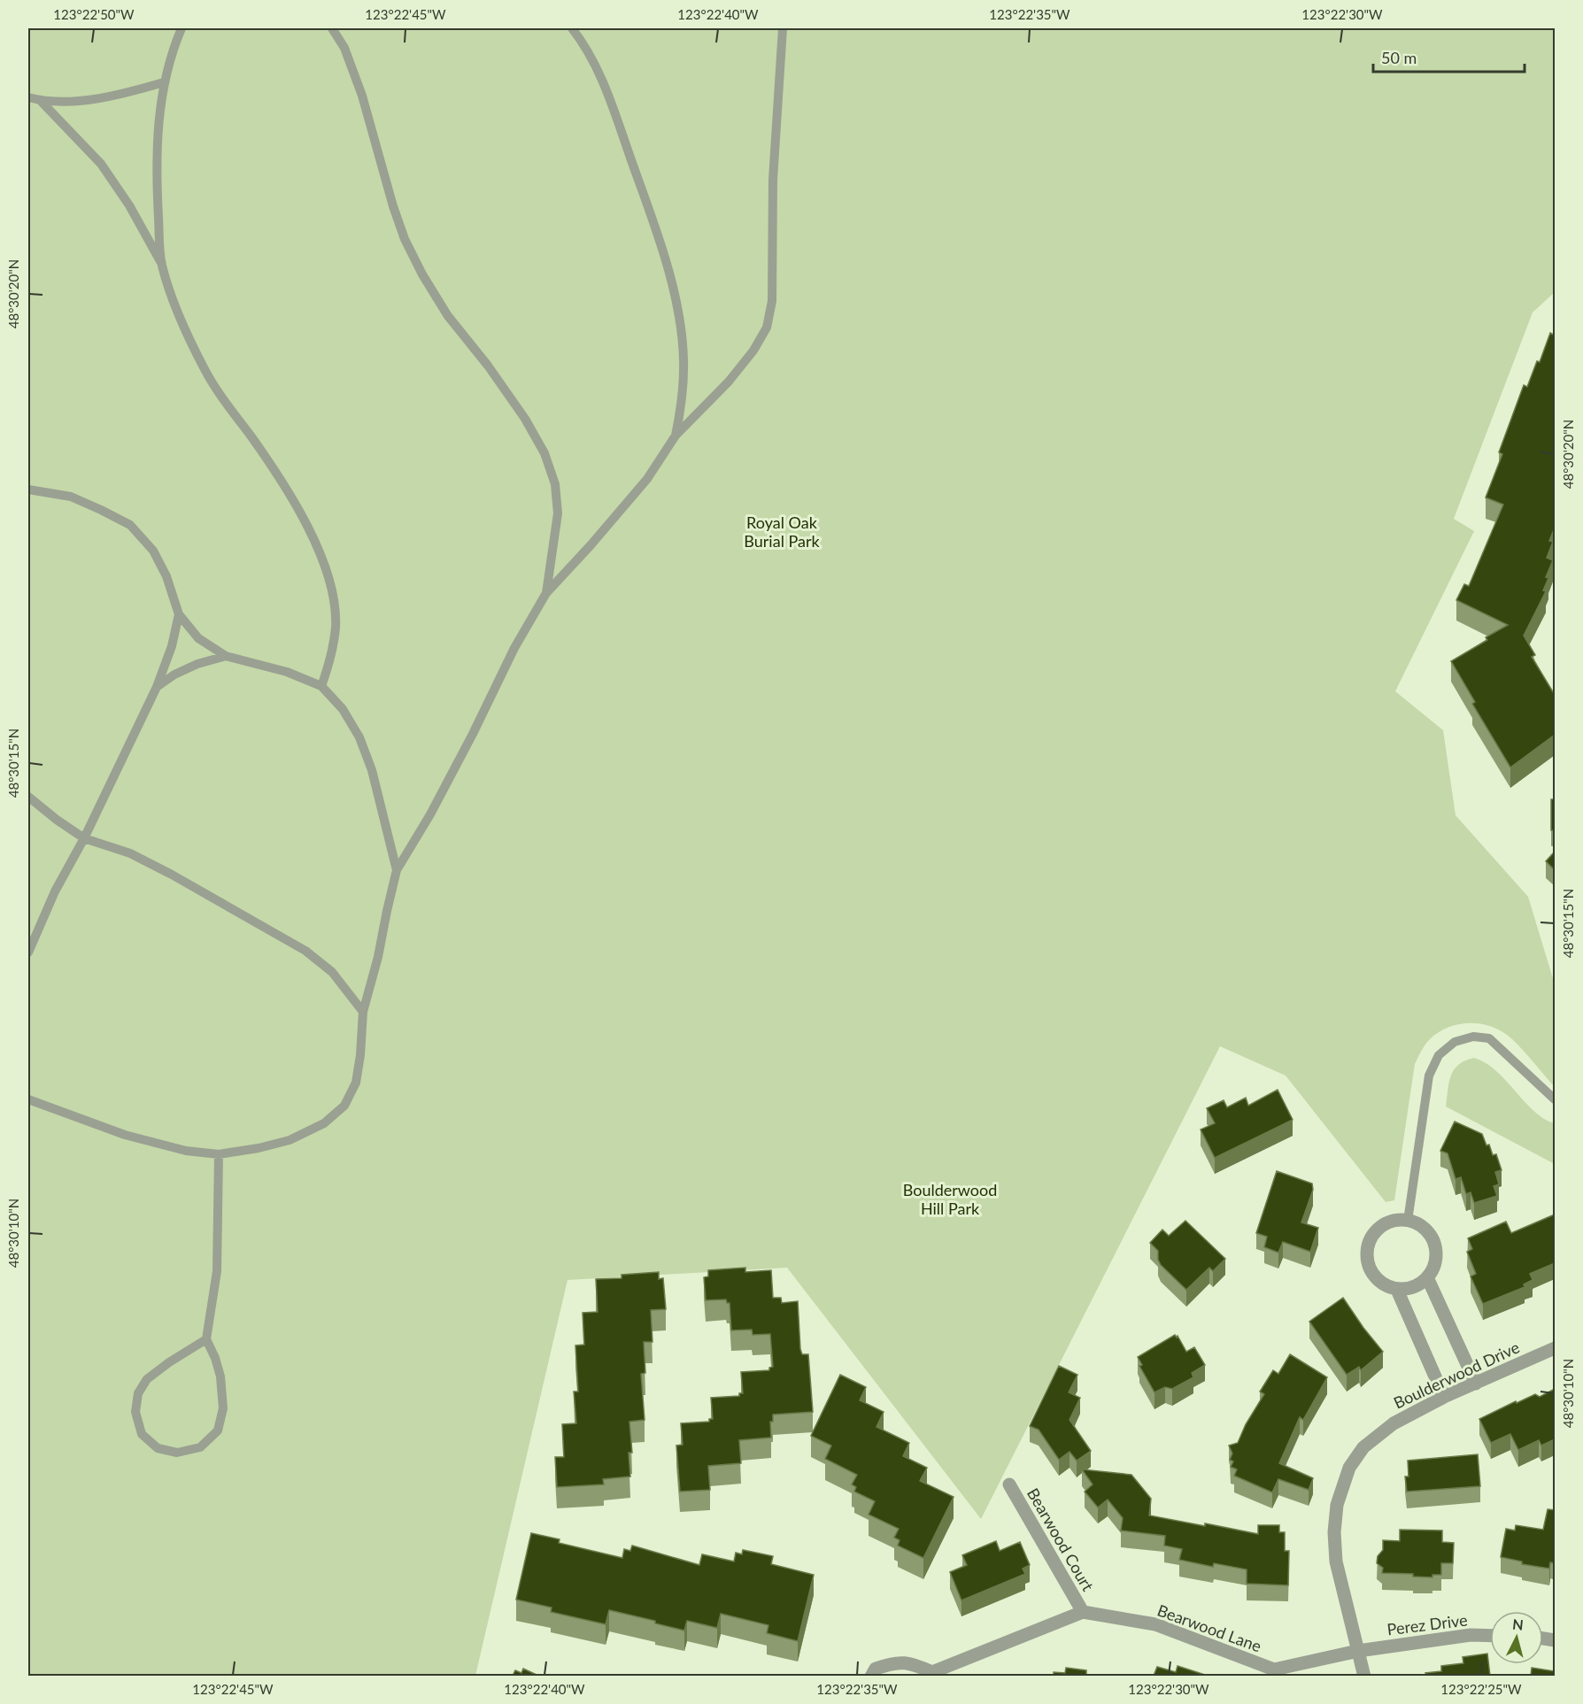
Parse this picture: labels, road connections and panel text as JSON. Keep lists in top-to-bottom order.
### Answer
{
  "streets": {
    "street": [
      "Boulderwood Drive",
      "Bearwood Court",
      "Perez Drive",
      "Bearwood Lane"
    ]
  },
  "crossings": [
    ["Boulderwood Drive", "Perez Drive"],
    ["Boulderwood Drive", "Bearwood Lane"],
    ["Bearwood Court", "Bearwood Lane"],
    ["Perez Drive", "Bearwood Lane"]
  ],
  "parks": ["Royal Oak Burial Park", "Boulderwood Hill Park"],
  "scale_bar": "50 m",
  "north": "top",
  "coordinates": [
    "123°22'50\"W",
    "123°22'45\"W",
    "123°22'40\"W",
    "123°22'35\"W",
    "123°22'30\"W",
    "48°30'20\"N",
    "48°30'15\"N",
    "48°30'10\"N",
    "123°22'25\"W"
  ]
}
